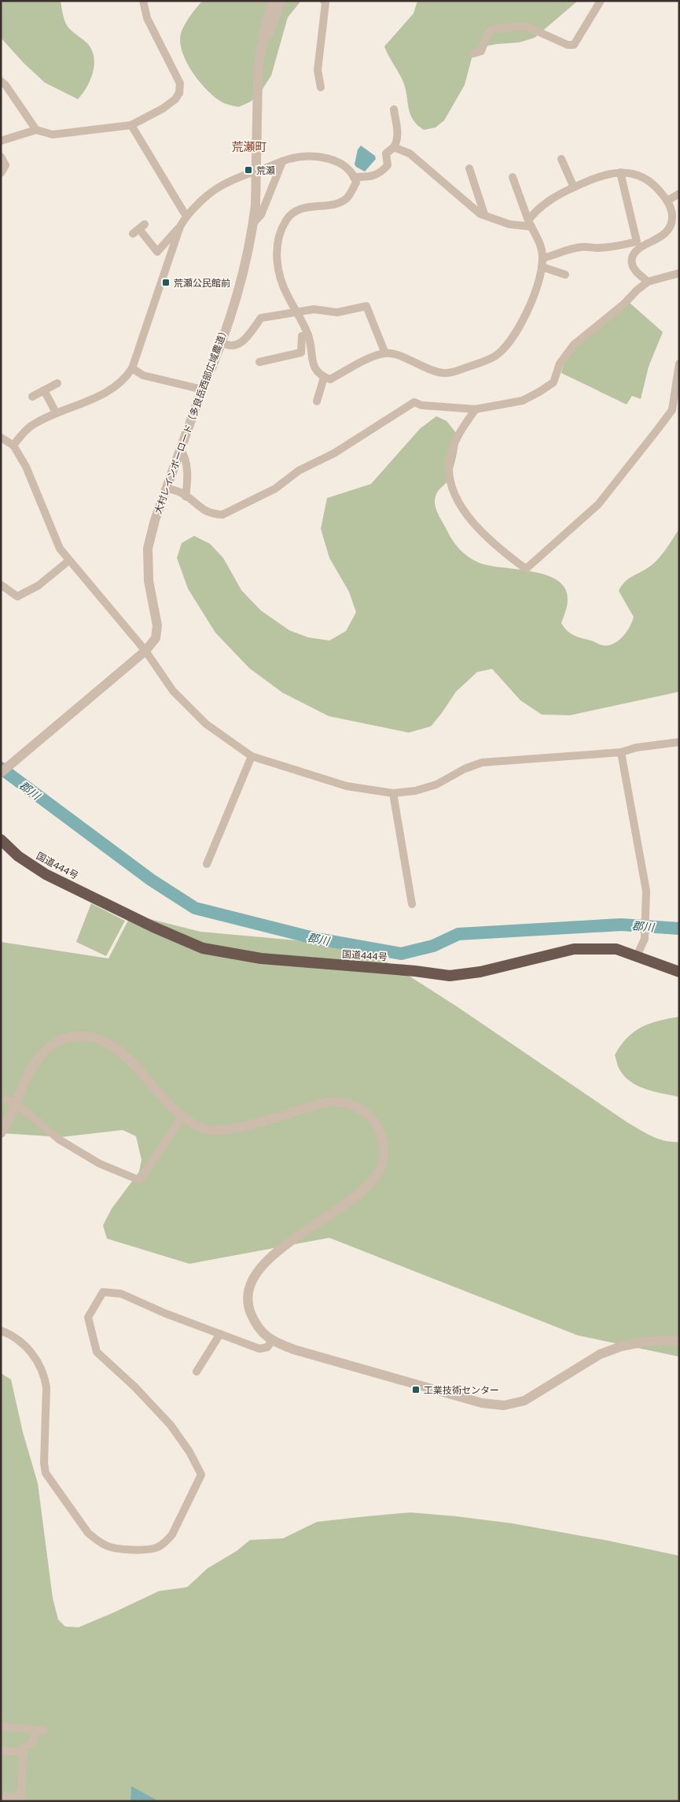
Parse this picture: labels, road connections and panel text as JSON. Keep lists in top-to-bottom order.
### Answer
{
  "streets": {
    "highway": ["国道444号"],
    "street": ["大村レインボーロード（多良岳西部広域農道）"]
  },
  "districts": ["荒瀬町"],
  "water": ["郡川"],
  "places": {
    "transit": ["荒瀬", "荒瀬公民館前", "工業技術センター"]
  }
}
